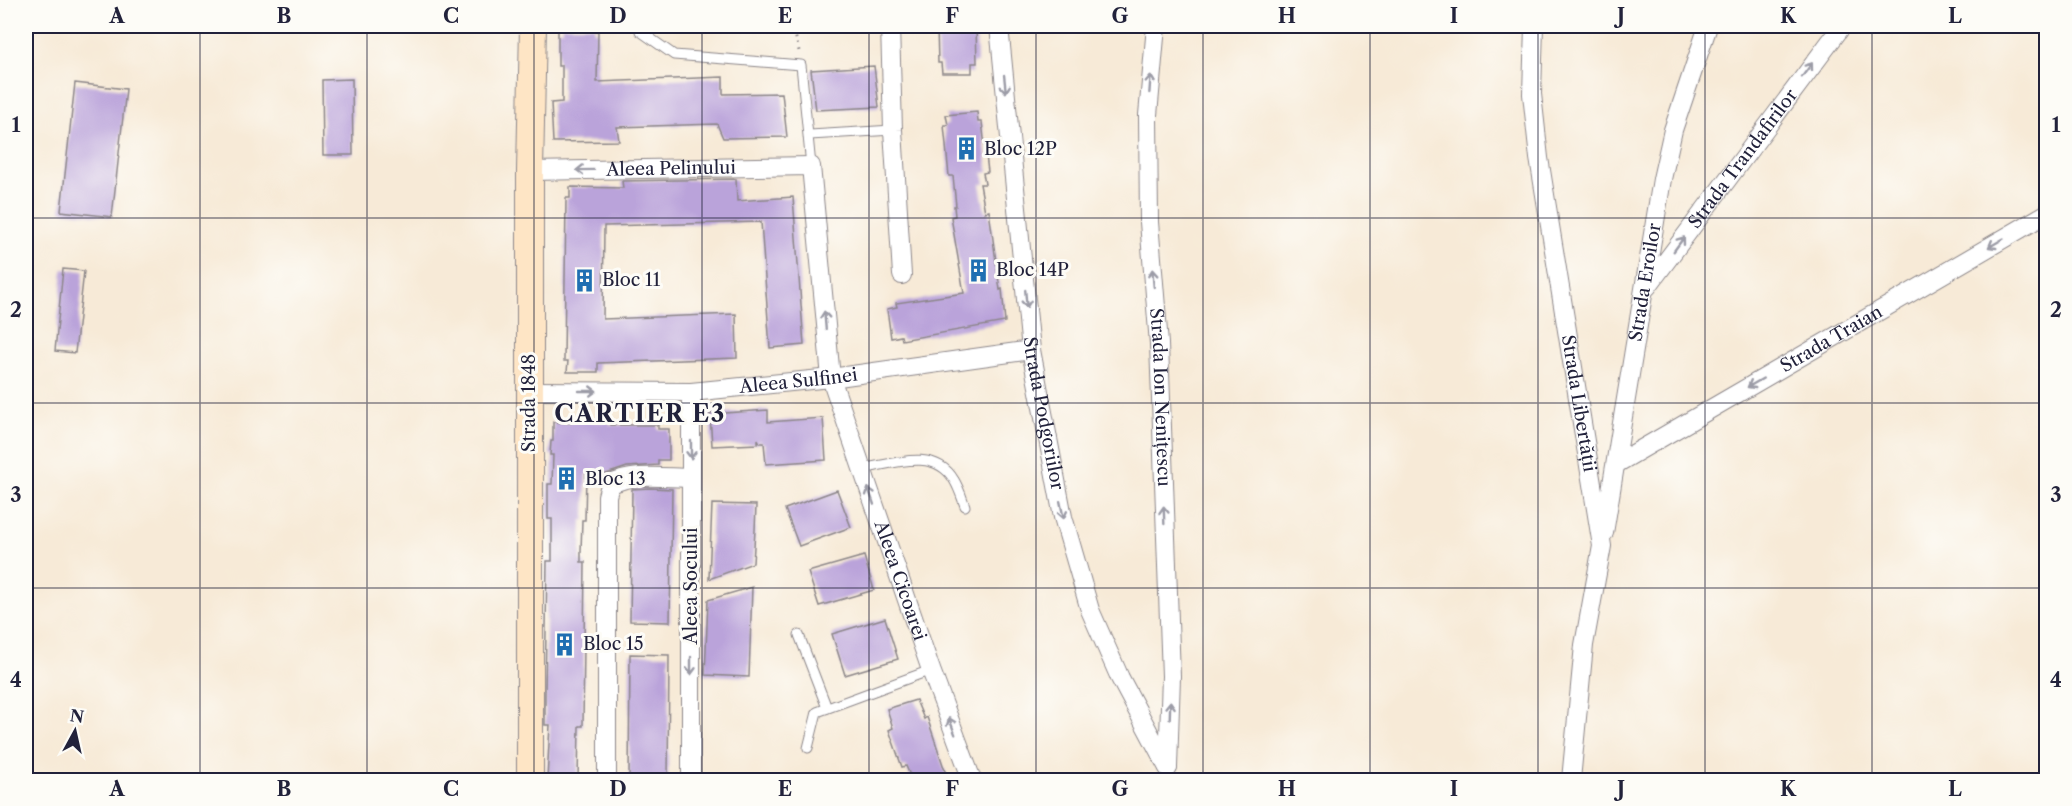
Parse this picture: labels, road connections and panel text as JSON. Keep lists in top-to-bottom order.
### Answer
{
  "streets": {
    "main road": ["Strada 1848"],
    "street": [
      "Strada Trandafirilor",
      "Aleea Pelinului",
      "Strada Eroilor",
      "Strada Traian",
      "Aleea Sulfinei",
      "Strada Ion Nenițescu",
      "Strada Libertății",
      "Strada Podgoriilor",
      "Aleea Cicoarei",
      "Aleea Socului"
    ]
  },
  "crossings": [
    ["Strada Trandafirilor", "Strada Eroilor"],
    ["Aleea Pelinului", "Strada 1848"],
    ["Strada Eroilor", "Strada Traian"],
    ["Strada Eroilor", "Strada Libertății"],
    ["Aleea Sulfinei", "Strada 1848"],
    ["Aleea Sulfinei", "Strada Podgoriilor"],
    ["Aleea Sulfinei", "Aleea Cicoarei"],
    ["Aleea Sulfinei", "Aleea Socului"],
    ["Strada Ion Nenițescu", "Strada Podgoriilor"]
  ],
  "one_way": [
    "Strada Trandafirilor",
    "Aleea Pelinului",
    "Strada Traian",
    "Strada Ion Nenițescu",
    "Aleea Cicoarei",
    "Aleea Socului"
  ],
  "districts": ["CARTIER E3"],
  "places": {
    "building": [
      "Bloc 12P",
      "Bloc 14P",
      "Bloc 11",
      "Bloc 13",
      "Bloc 15"
    ]
  },
  "north": "top",
  "grid": {
    "columns": [
      "A",
      "B",
      "C",
      "D",
      "E",
      "F",
      "G",
      "H",
      "I",
      "J",
      "K",
      "L"
    ],
    "rows": [
      "1",
      "2",
      "3",
      "4"
    ]
  }
}
